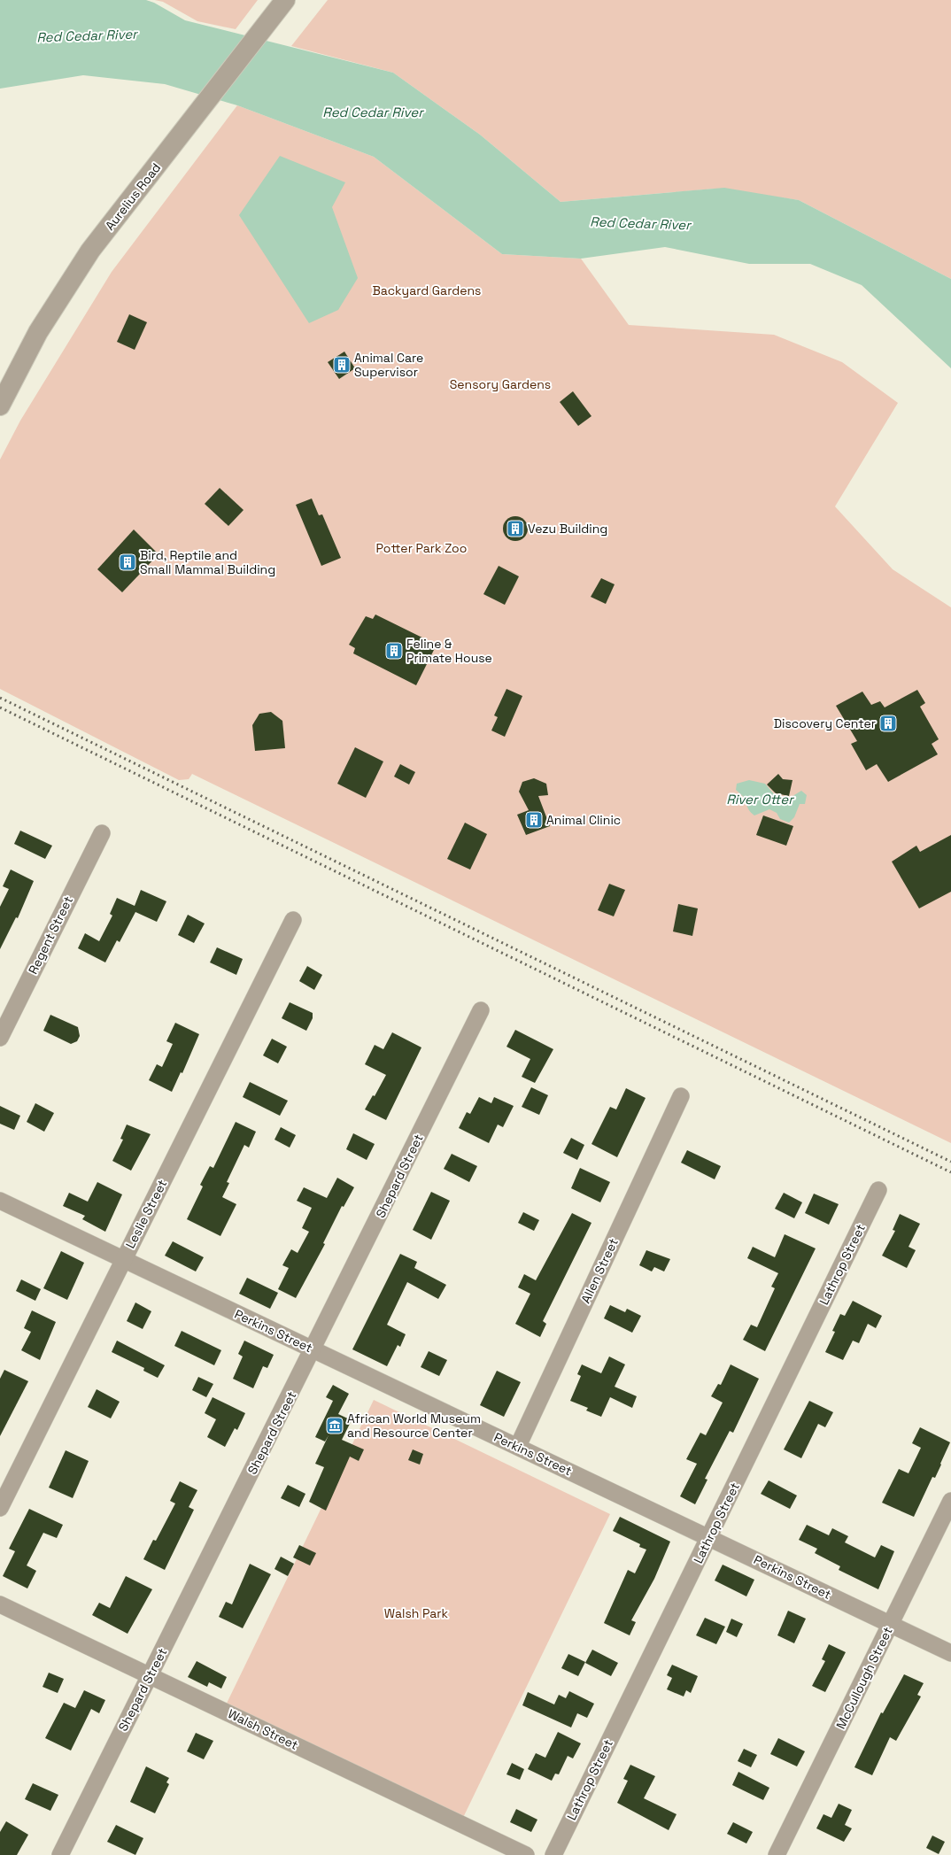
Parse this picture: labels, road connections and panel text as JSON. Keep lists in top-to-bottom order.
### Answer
{
  "streets": {
    "street": [
      "Aurelius Road",
      "Regent Street",
      "Shepard Street",
      "Leslie Street",
      "Lathrop Street",
      "Allen Street",
      "Perkins Street",
      "McCullough Street",
      "Walsh Street"
    ]
  },
  "crossings": [
    ["Shepard Street", "Perkins Street"],
    ["Shepard Street", "Walsh Street"],
    ["Leslie Street", "Perkins Street"],
    ["Lathrop Street", "Perkins Street"],
    ["Allen Street", "Perkins Street"],
    ["Perkins Street", "McCullough Street"]
  ],
  "water": ["Red Cedar River", "River Otter"],
  "parks": [
    "Backyard Gardens",
    "Sensory Gardens",
    "Potter Park Zoo",
    "Walsh Park"
  ],
  "places": {
    "building": [
      "Animal Care Supervisor",
      "Vezu Building",
      "Bird, Reptile and Small Mammal Building",
      "Feline & Primate House",
      "Discovery Center",
      "Animal Clinic"
    ],
    "museum": ["African World Museum and Resource Center"]
  }
}
